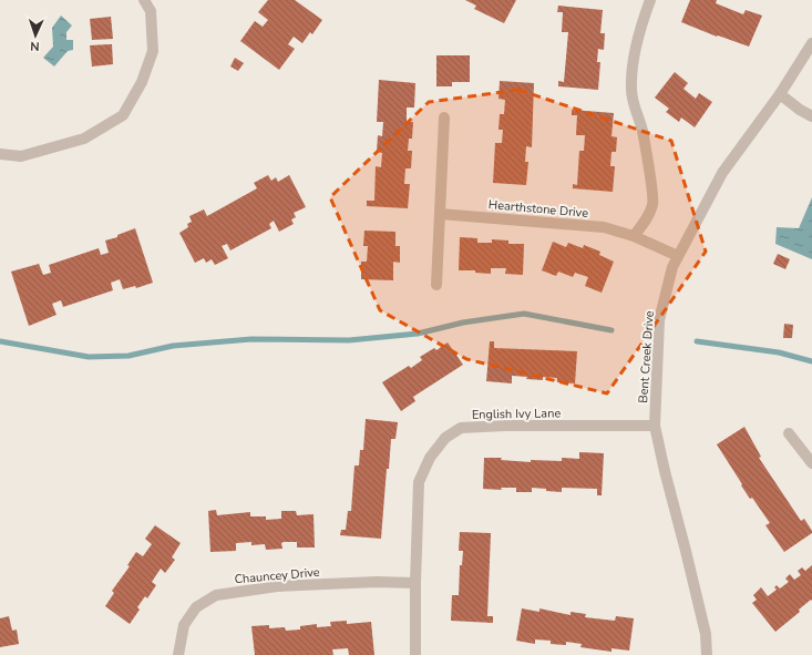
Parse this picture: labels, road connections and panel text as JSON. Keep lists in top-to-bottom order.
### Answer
{
  "streets": {
    "street": [
      "Hearthstone Drive",
      "Bent Creek Drive",
      "English Ivy Lane",
      "Chauncey Drive"
    ]
  },
  "crossings": [
    ["Hearthstone Drive", "Bent Creek Drive"],
    ["Bent Creek Drive", "English Ivy Lane"],
    ["English Ivy Lane", "Chauncey Drive"]
  ],
  "north": "bottom"
}
